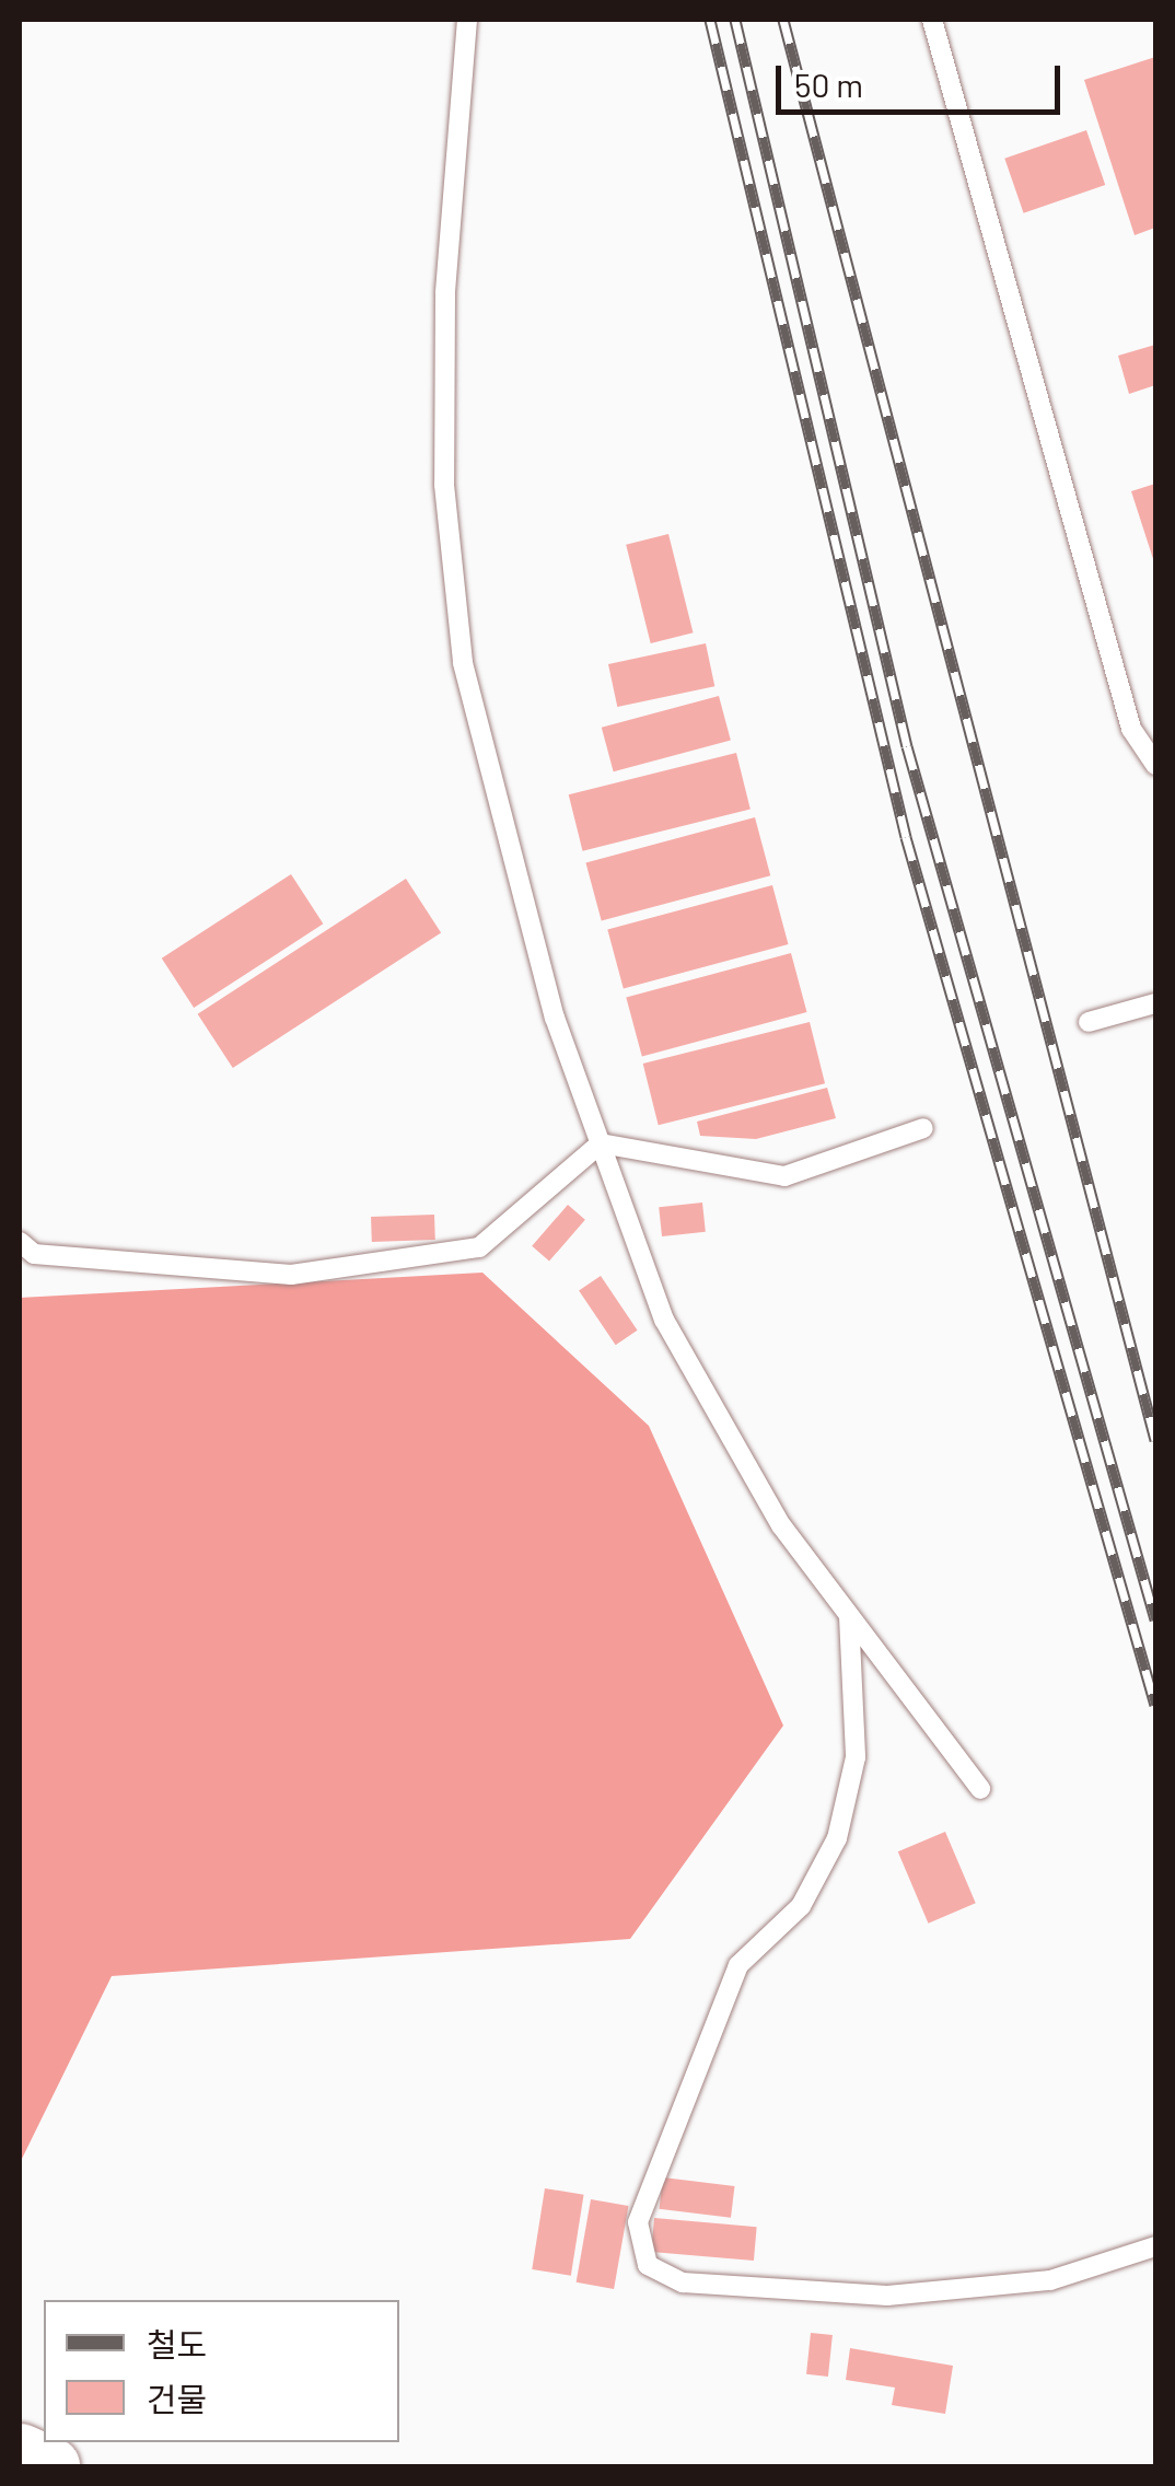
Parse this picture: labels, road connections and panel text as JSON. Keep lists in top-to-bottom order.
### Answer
{
  "legend": ["철도", "건물"],
  "scale_bar": "50 m"
}
